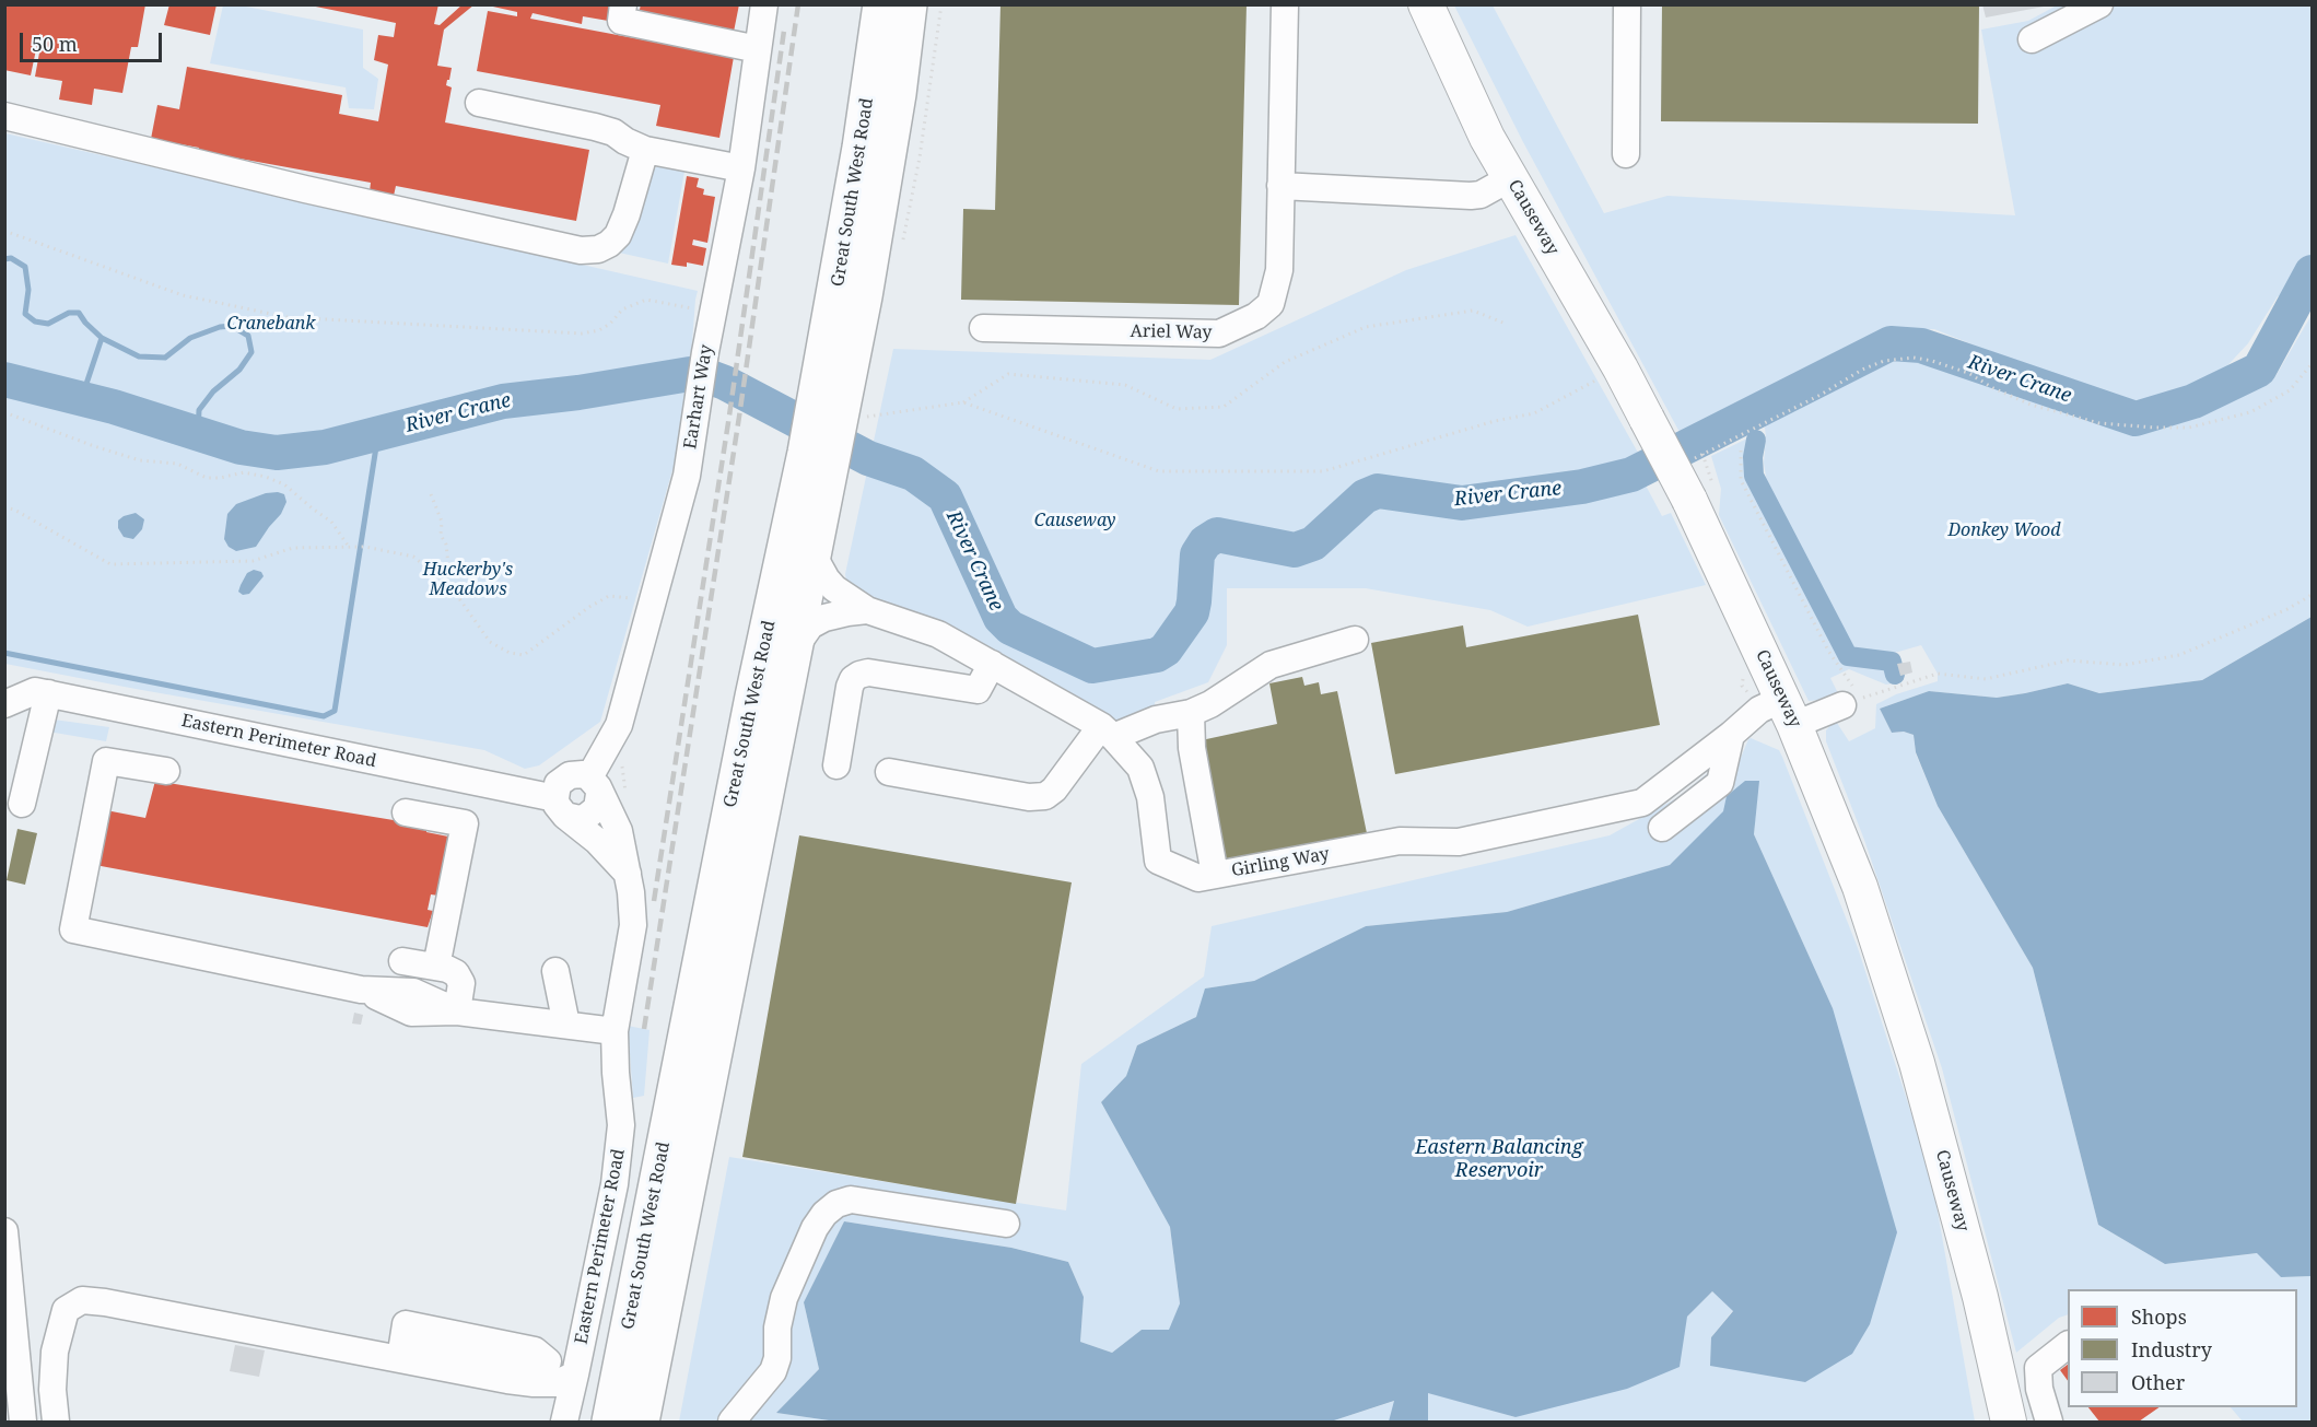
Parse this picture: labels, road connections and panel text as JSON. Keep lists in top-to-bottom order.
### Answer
{
  "streets": {
    "highway": ["Great South West Road"],
    "main road": ["Causeway"],
    "street": [
      "Ariel Way",
      "Earhart Way",
      "Eastern Perimeter Road",
      "Girling Way"
    ]
  },
  "crossings": [
    ["Great South West Road", "Girling Way"],
    ["Causeway", "Girling Way"],
    ["Earhart Way", "Eastern Perimeter Road"]
  ],
  "water": ["River Crane", "Eastern Balancing Reservoir"],
  "parks": [
    "Cranebank",
    "Causeway",
    "Donkey Wood",
    "Huckerby's Meadows"
  ],
  "legend": ["Shops", "Industry", "Other"],
  "scale_bar": "50 m"
}
